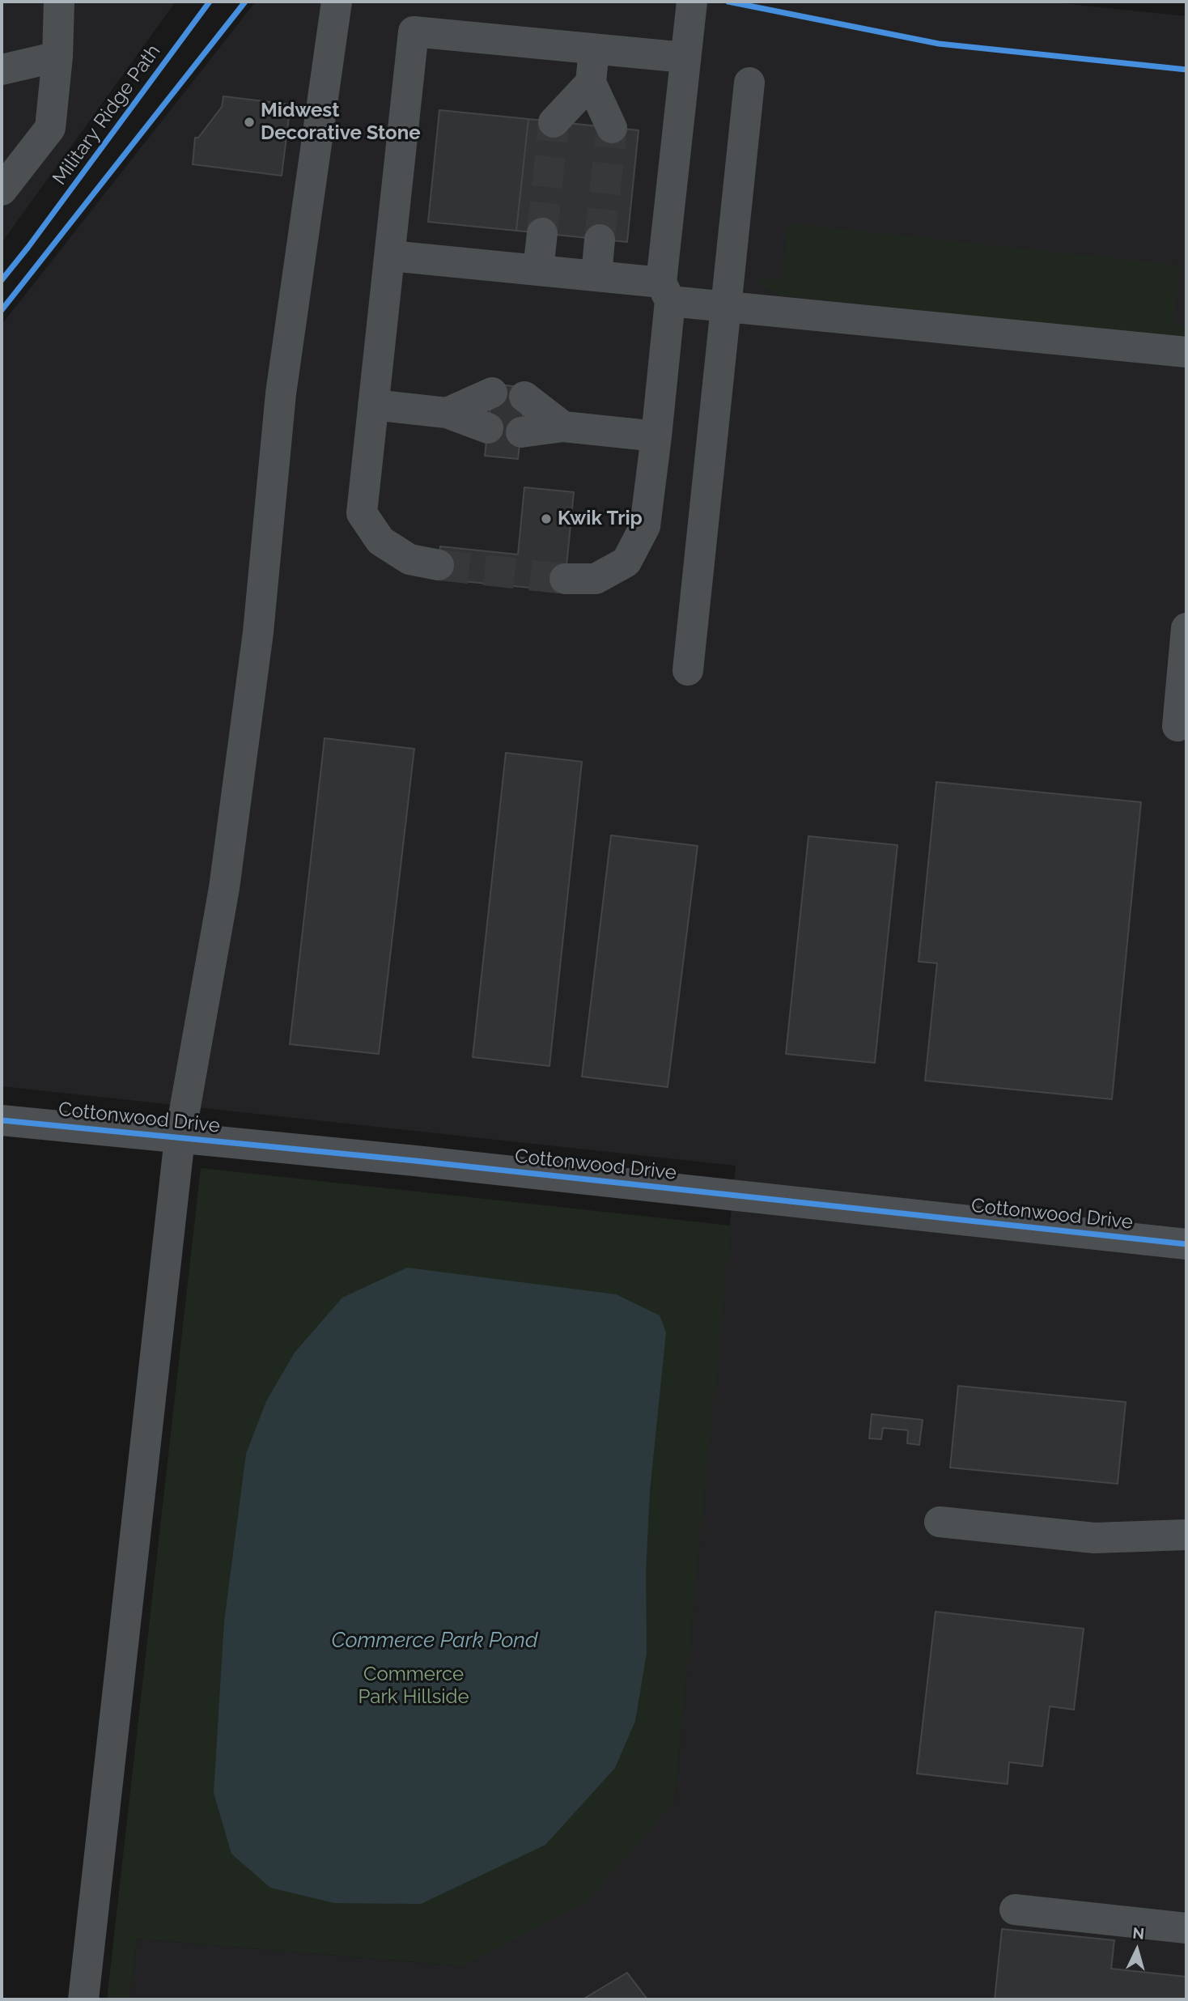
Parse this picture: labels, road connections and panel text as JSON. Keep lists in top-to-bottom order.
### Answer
{
  "streets": {
    "street": ["Cottonwood Drive"],
    "cycle path": ["Military Ridge Path"]
  },
  "water": ["Commerce Park Pond"],
  "parks": ["Commerce Park Hillside"],
  "places": ["Midwest Decorative Stone", "Kwik Trip"],
  "north": "top"
}
